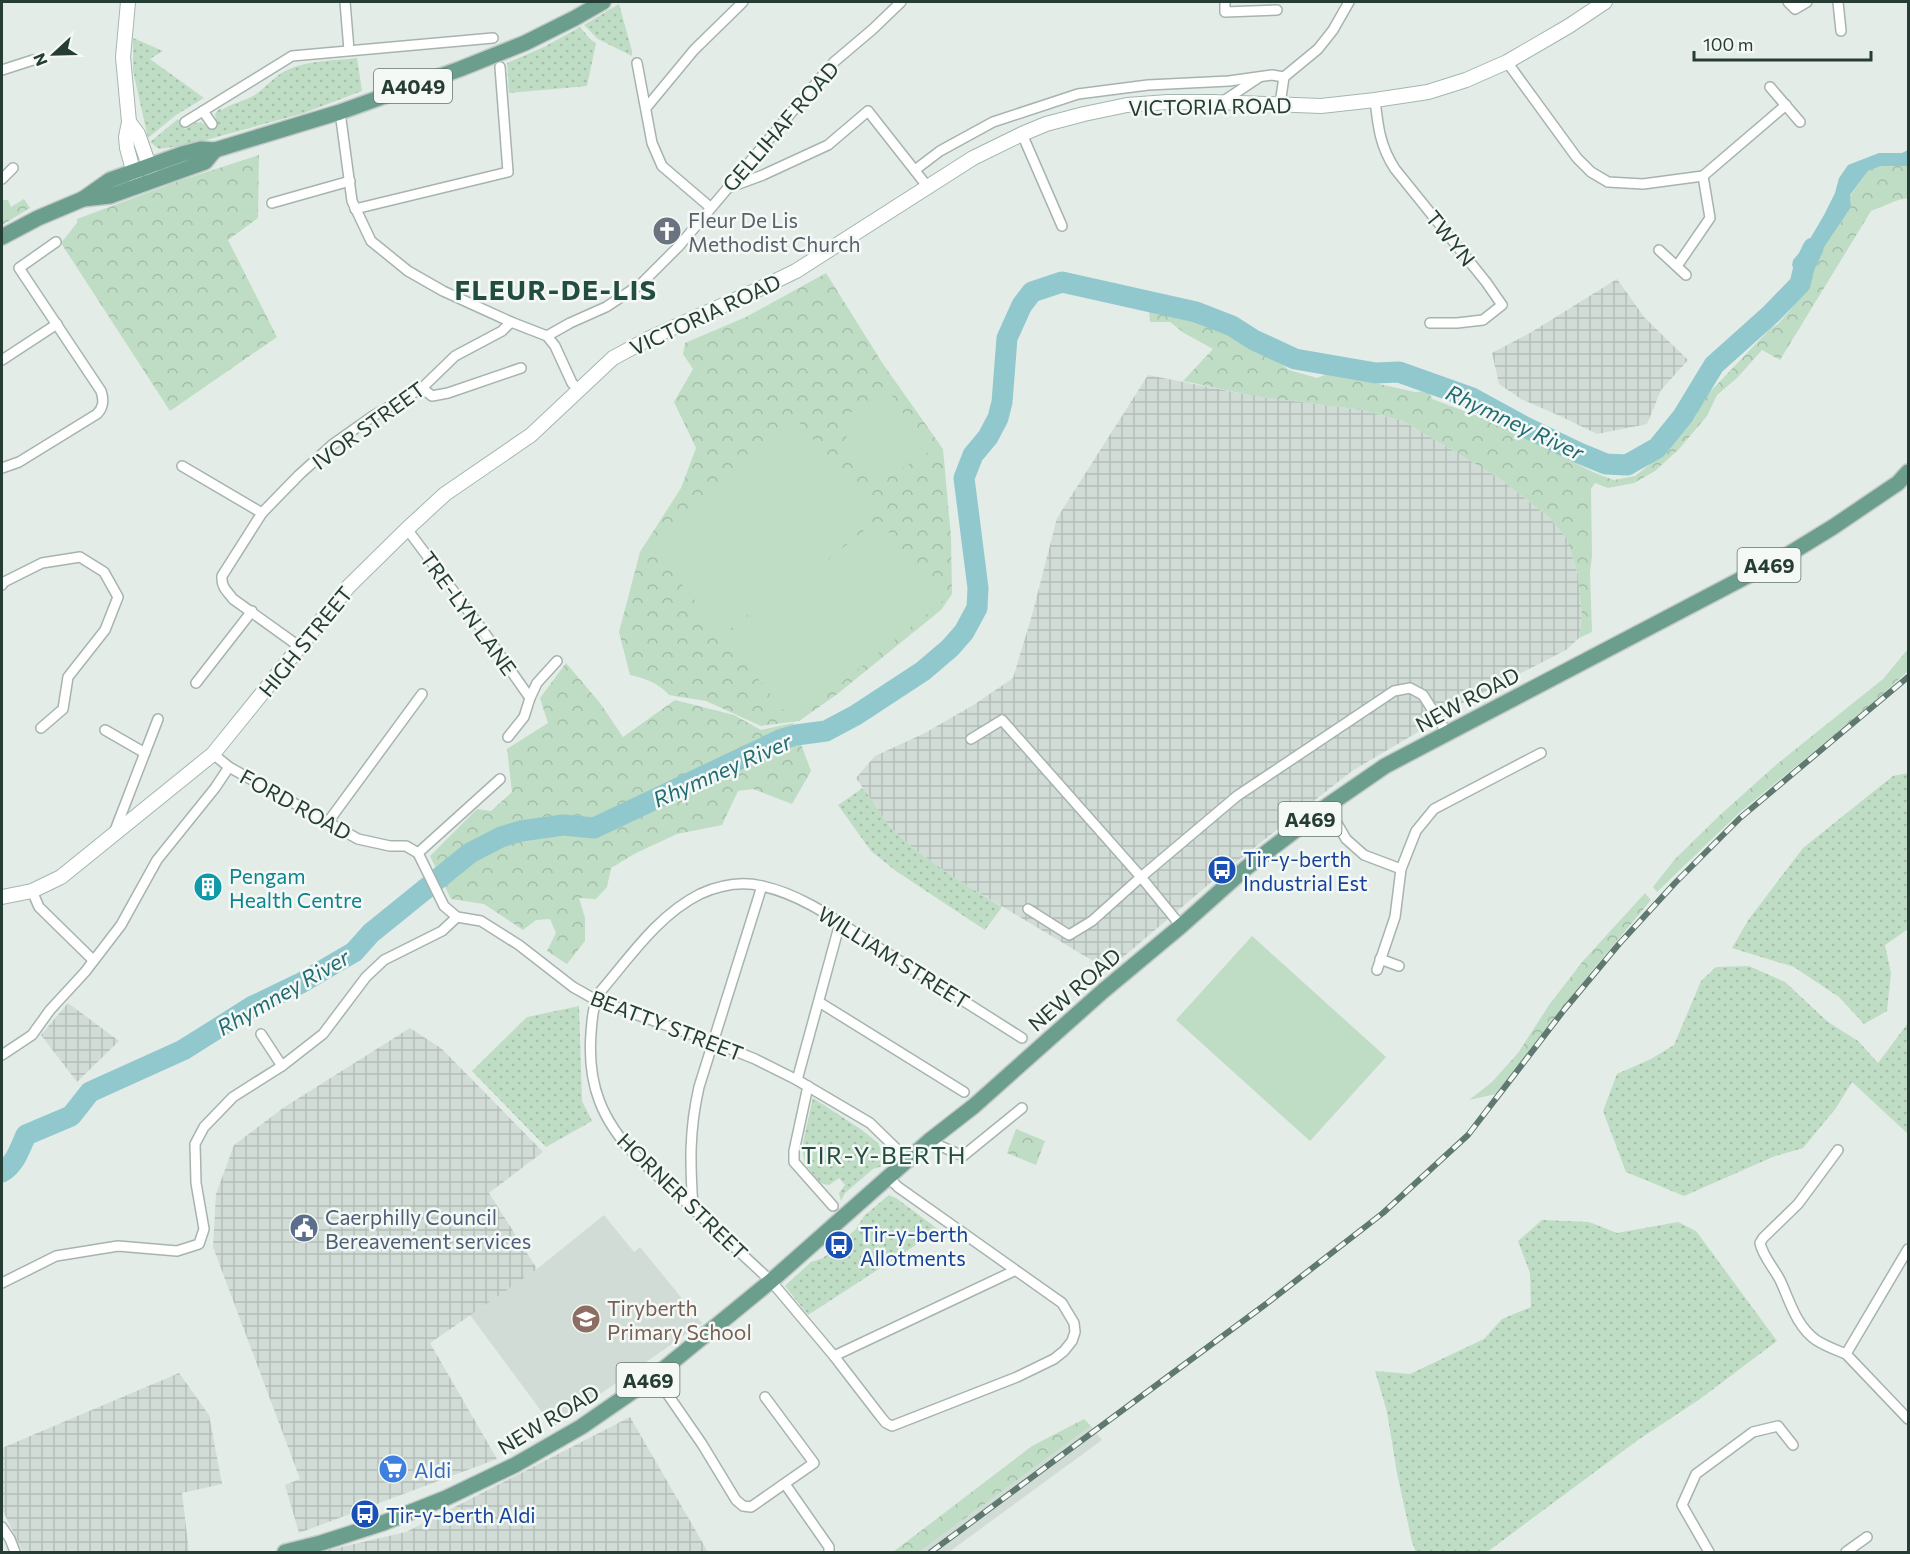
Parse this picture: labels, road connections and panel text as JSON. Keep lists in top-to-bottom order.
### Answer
{
  "streets": {
    "main road": [
      "A4049",
      "VICTORIA ROAD",
      "A469",
      "HIGH STREET",
      "NEW ROAD"
    ],
    "street": [
      "GELLIHAF ROAD",
      "TWYN",
      "IVOR STREET",
      "TRE-LYN LANE",
      "FORD ROAD",
      "WILLIAM STREET",
      "BEATTY STREET",
      "HORNER STREET"
    ]
  },
  "crossings": [
    ["VICTORIA ROAD", "TWYN"],
    ["VICTORIA ROAD", "HIGH STREET"],
    ["IVOR STREET", "HIGH STREET"],
    ["TRE-LYN LANE", "HIGH STREET"],
    ["HIGH STREET", "FORD ROAD"],
    ["NEW ROAD", "BEATTY STREET"],
    ["NEW ROAD", "HORNER STREET"],
    ["FORD ROAD", "BEATTY STREET"],
    ["WILLIAM STREET", "BEATTY STREET"],
    ["WILLIAM STREET", "HORNER STREET"],
    ["BEATTY STREET", "HORNER STREET"]
  ],
  "districts": ["FLEUR-DE-LIS", "TIR-Y-BERTH"],
  "water": ["Rhymney River"],
  "places": {
    "church": ["Fleur De Lis Methodist Church"],
    "bus stop": ["Tir-y-berth Industrial Est", "Tir-y-berth Allotments", "Tir-y-berth Aldi"],
    "building": ["Pengam Health Centre"],
    "public building": ["Caerphilly Council Bereavement services"],
    "school or university": ["Tiryberth Primary School"],
    "supermarket": ["Aldi"]
  },
  "scale_bar": "100 m",
  "north": "left"
}
